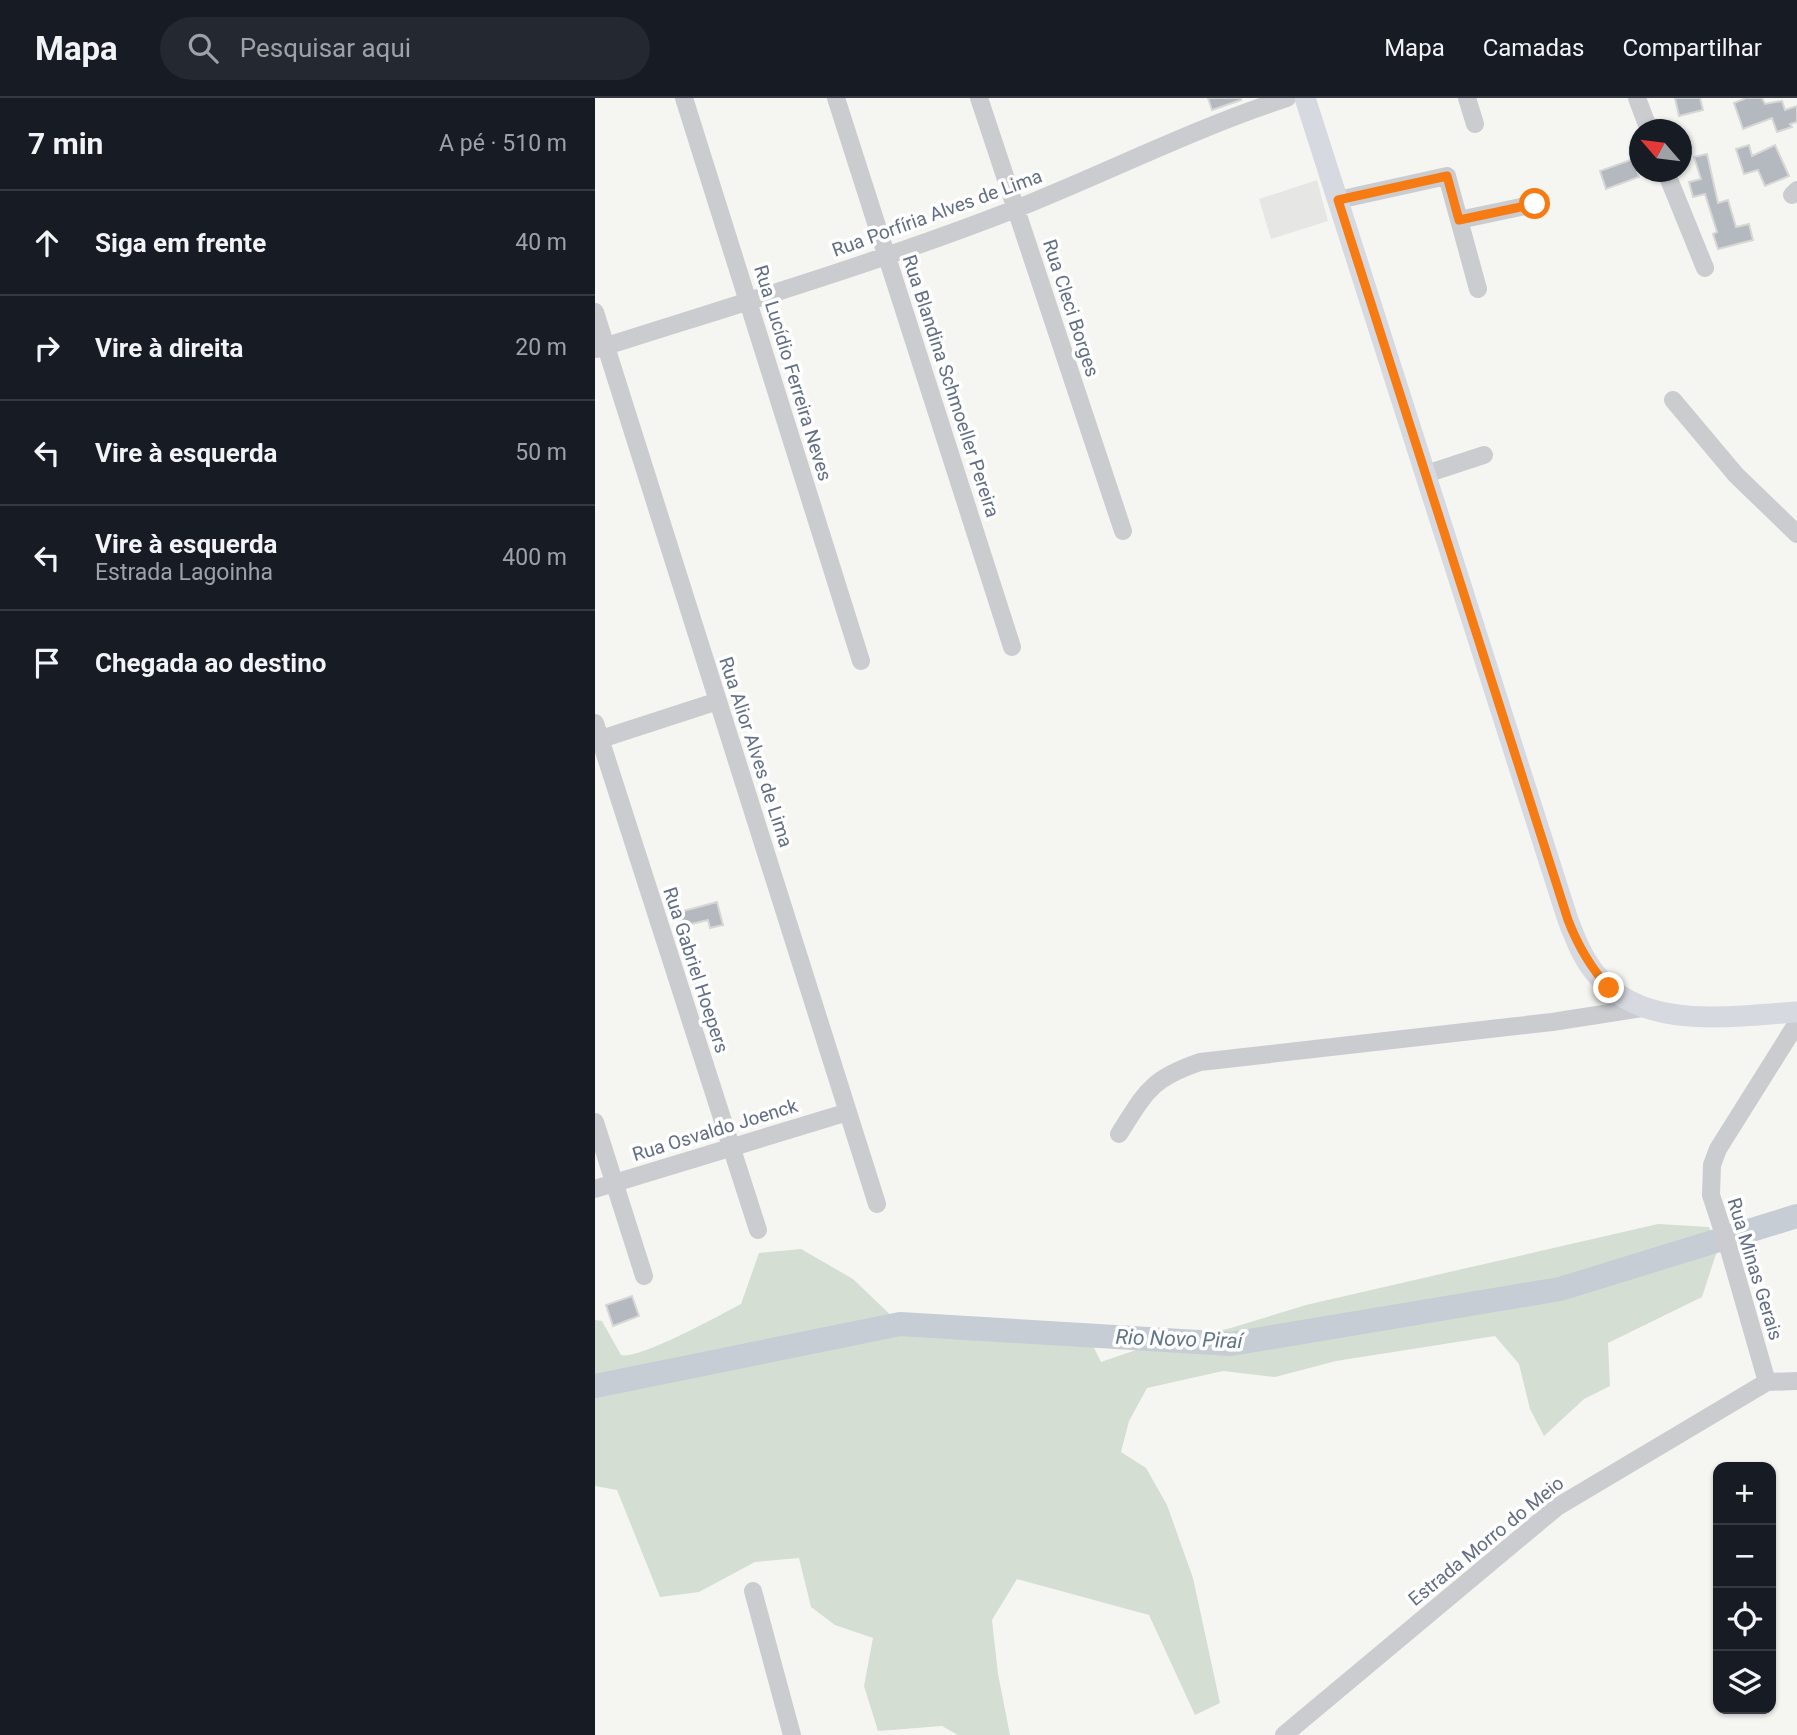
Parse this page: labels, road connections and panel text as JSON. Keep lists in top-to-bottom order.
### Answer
{
  "streets": {
    "street": [
      "Rua Porfíria Alves de Lima",
      "Rua Cleci Borges",
      "Rua Lucídio Ferreira Neves",
      "Rua Blandina Schmoeller Pereira",
      "Rua Alior Alves de Lima",
      "Rua Gabriel Hoepers",
      "Rua Osvaldo Joenck",
      "Rua Minas Gerais",
      "Estrada Morro do Meio"
    ]
  },
  "crossings": [
    ["Rua Porfíria Alves de Lima", "Rua Cleci Borges"],
    ["Rua Porfíria Alves de Lima", "Rua Lucídio Ferreira Neves"],
    ["Rua Porfíria Alves de Lima", "Rua Blandina Schmoeller Pereira"],
    ["Rua Porfíria Alves de Lima", "Rua Alior Alves de Lima"],
    ["Rua Alior Alves de Lima", "Rua Osvaldo Joenck"],
    ["Rua Gabriel Hoepers", "Rua Osvaldo Joenck"],
    ["Rua Minas Gerais", "Estrada Morro do Meio"]
  ],
  "water": ["Rio Novo Piraí"],
  "north": "top left",
  "page": {
    "header": "Mapa",
    "search": "Pesquisar aqui",
    "nav": ["Mapa", "Camadas", "Compartilhar"],
    "heading": ["7 min", "A pé · 510 m"],
    "list": [
      ["Siga em frente", "40 m"],
      ["Vire à direita", "20 m"],
      ["Vire à esquerda", "50 m"],
      ["Vire à esquerda", "Estrada Lagoinha", "400 m"],
      "Chegada ao destino"
    ],
    "map_buttons": ["+", "−"]
  }
}
